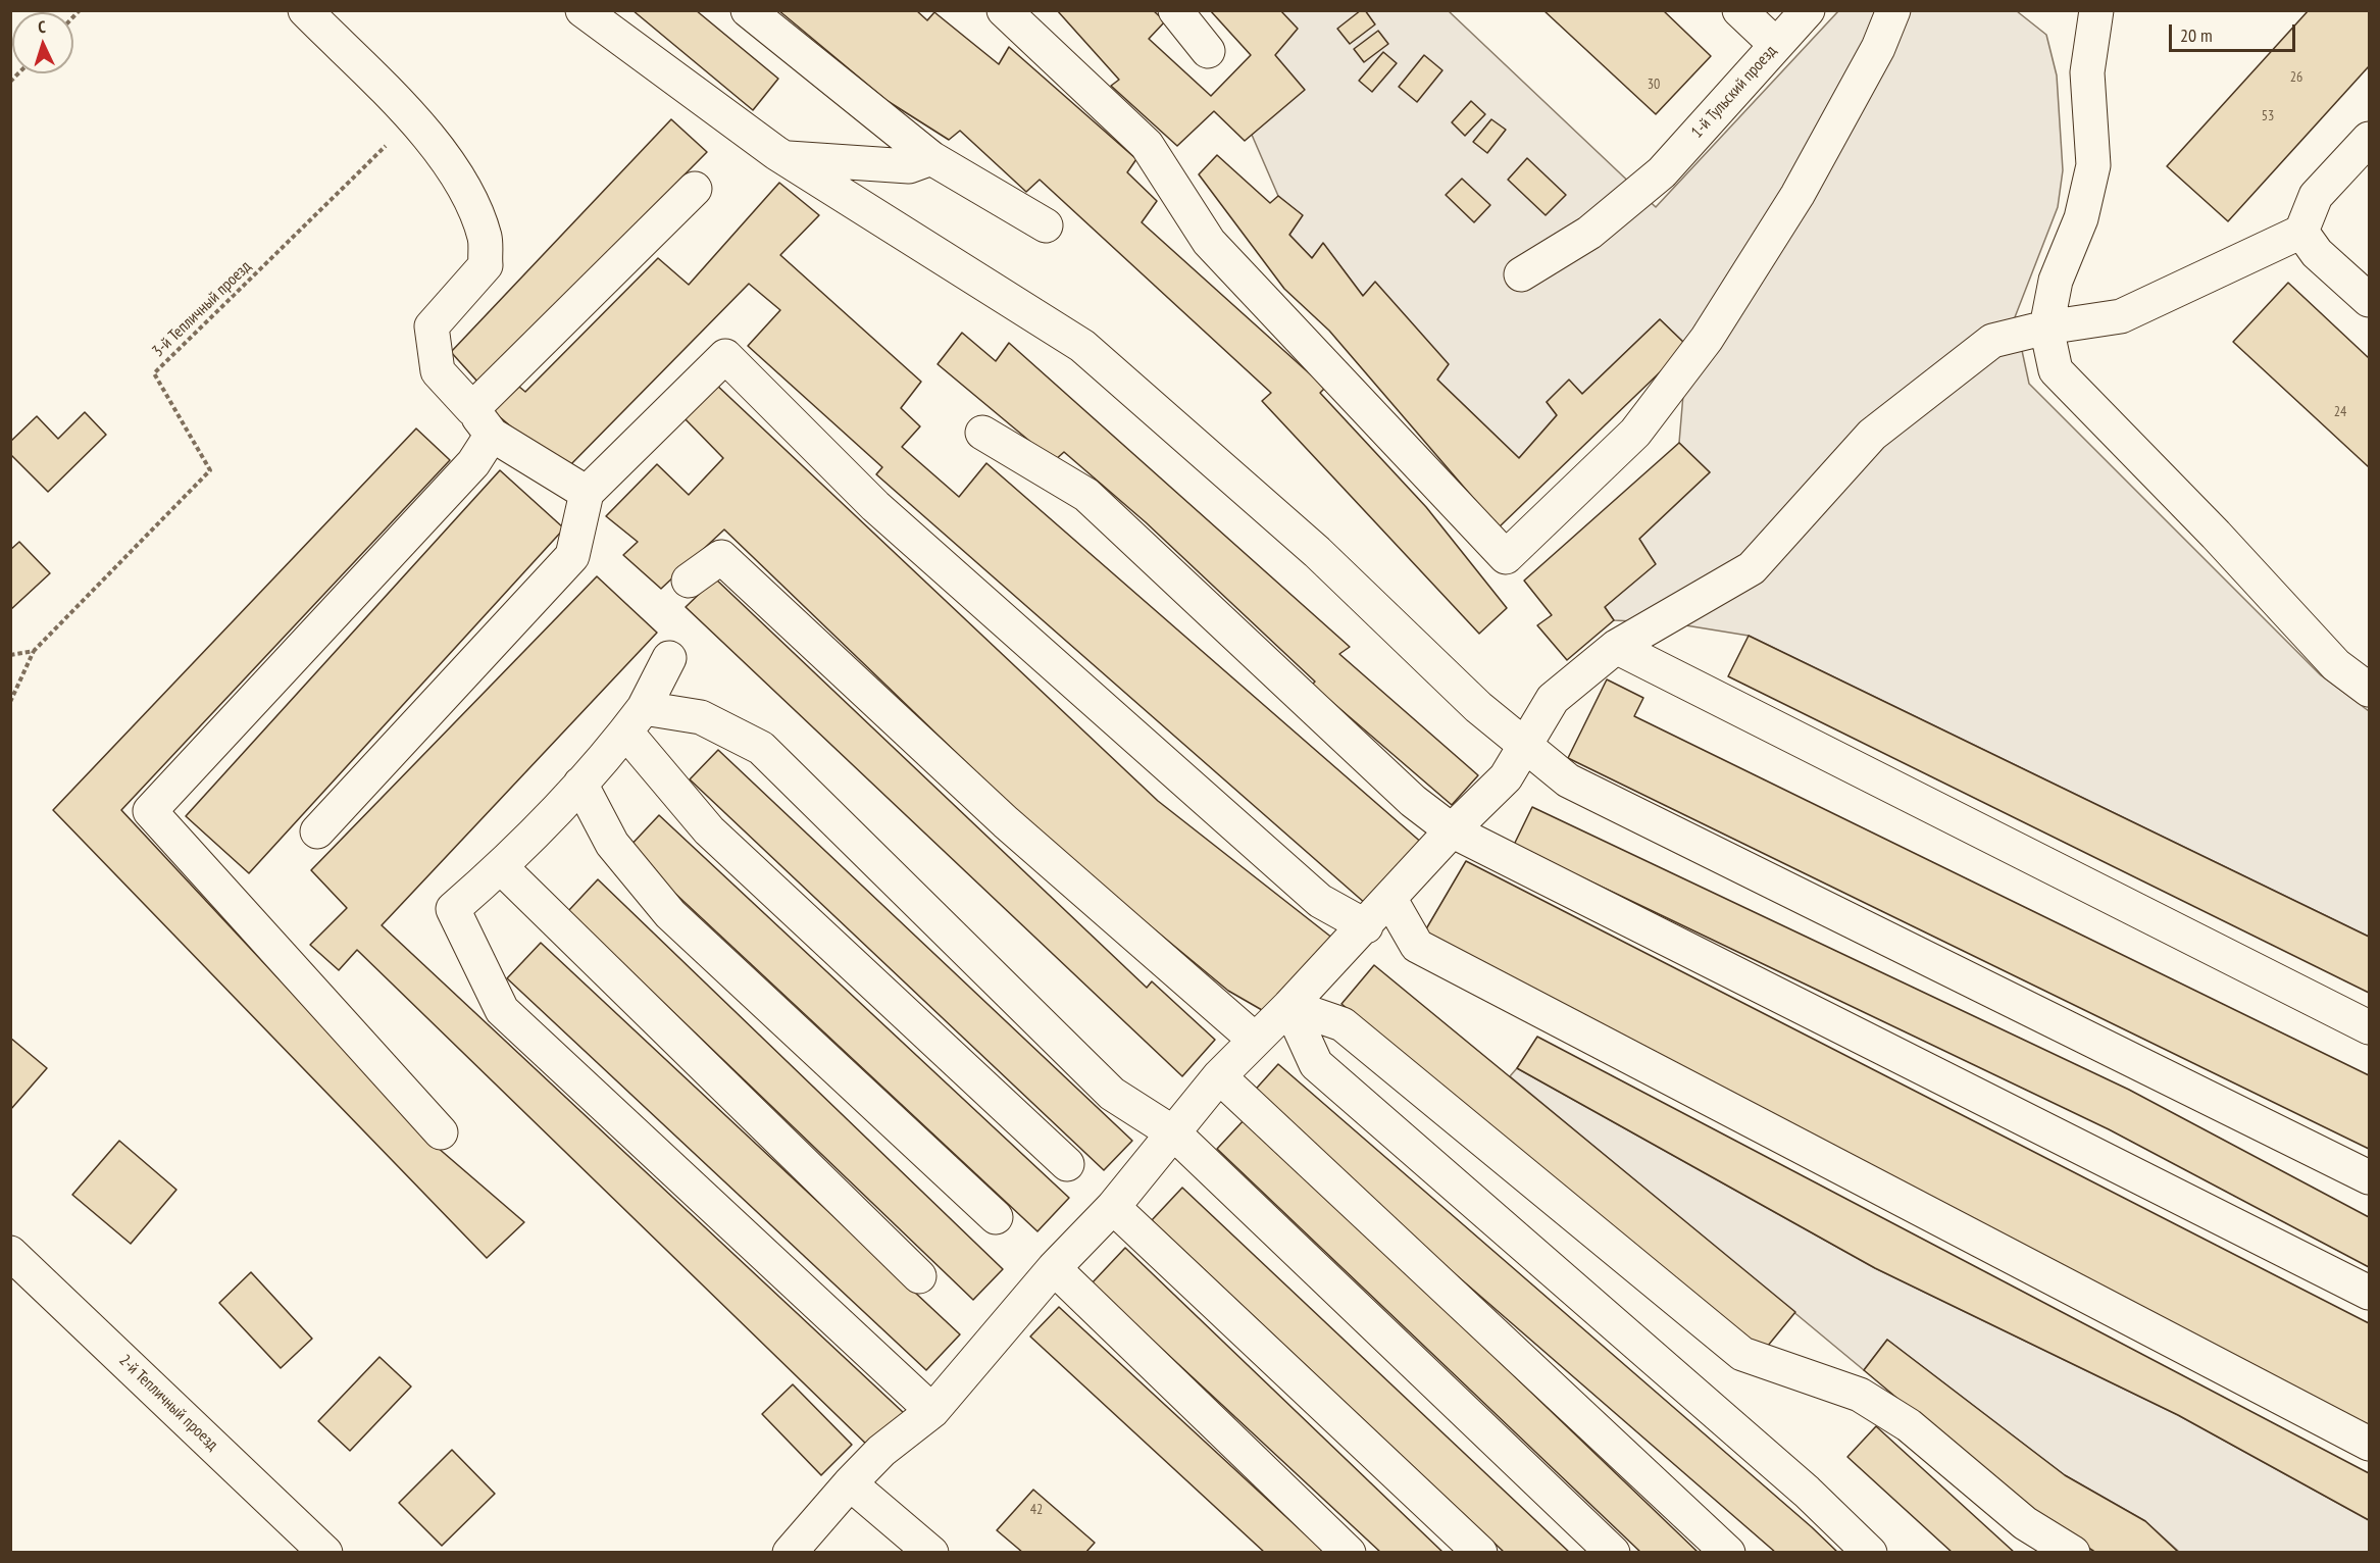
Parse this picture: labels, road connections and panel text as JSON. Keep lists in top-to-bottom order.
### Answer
{
  "streets": {
    "street": ["1-й Тульский проезд", "2-й Тепличный проезд"],
    "path": ["3-й Тепличный проезд"]
  },
  "house_numbers": [
    "26",
    "30",
    "53",
    "24",
    "42"
  ],
  "scale_bar": "20 m",
  "north": "top"
}
